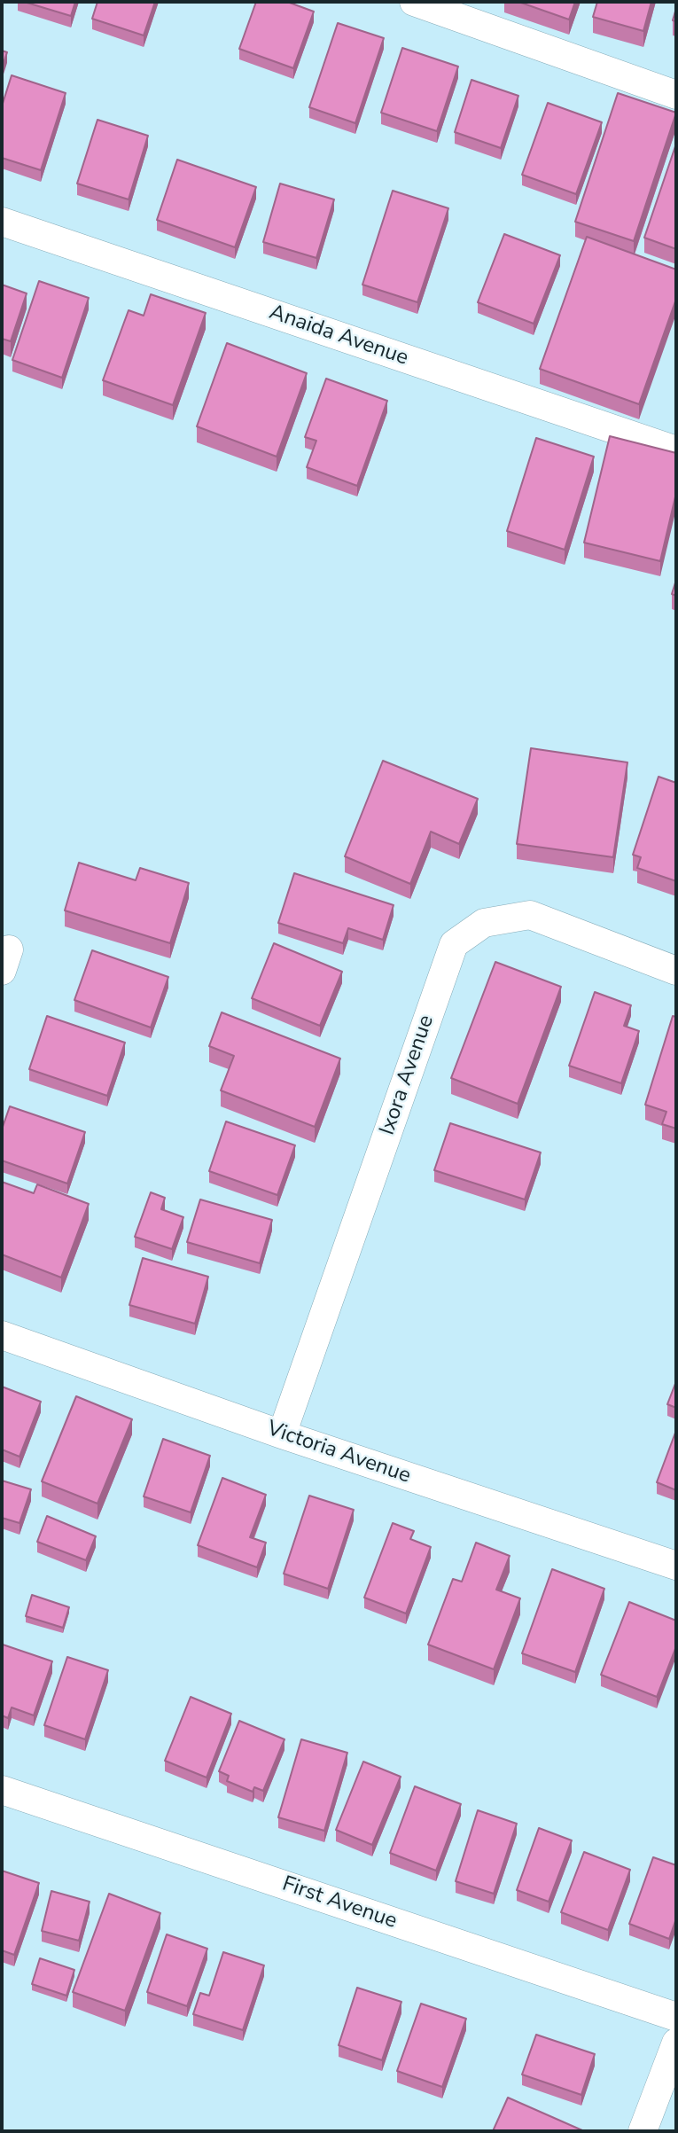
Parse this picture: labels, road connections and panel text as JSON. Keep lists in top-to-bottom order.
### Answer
{
  "streets": {
    "street": [
      "Anaida Avenue",
      "Ixora Avenue",
      "Victoria Avenue",
      "First Avenue"
    ]
  },
  "crossings": [
    ["Ixora Avenue", "Victoria Avenue"]
  ]
}
